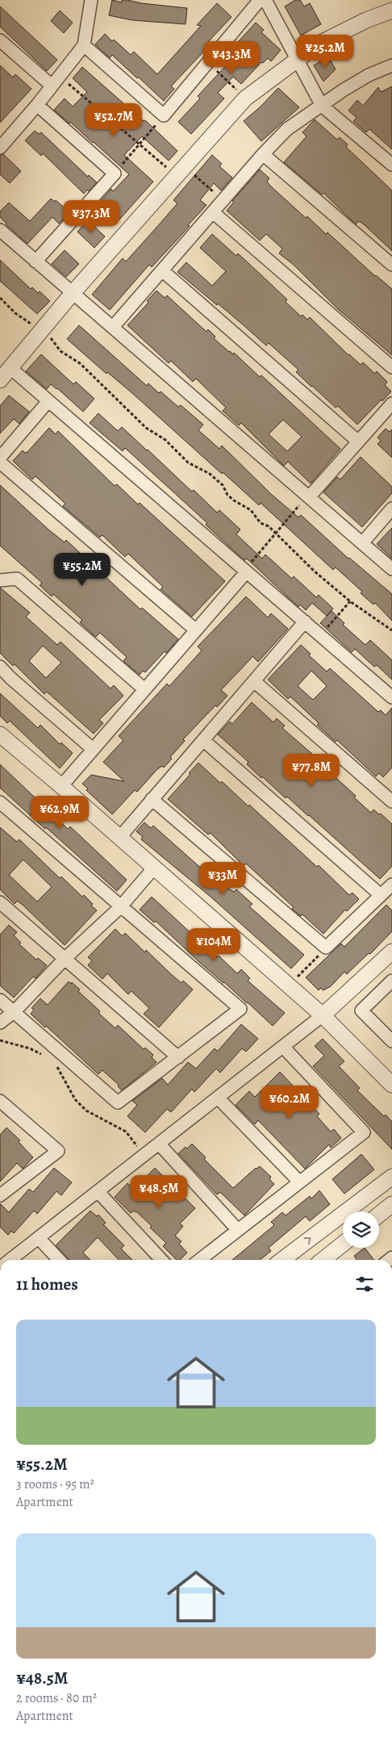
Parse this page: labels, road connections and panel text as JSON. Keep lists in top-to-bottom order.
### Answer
{
  "page": {
    "price": [
      "¥25.2M",
      "¥43.3M",
      "¥52.7M",
      "¥37.3M",
      "¥55.2M",
      "¥77.8M",
      "¥62.9M",
      "¥33M",
      "¥104M",
      "¥60.2M",
      "¥48.5M"
    ],
    "heading": "11 homes",
    "list": [
      {
        "name": "¥55.2M",
        "note": "3 rooms · 95 m² · Apartment"
      },
      {
        "name": "¥48.5M",
        "note": "2 rooms · 80 m² · Apartment"
      }
    ]
  }
}
